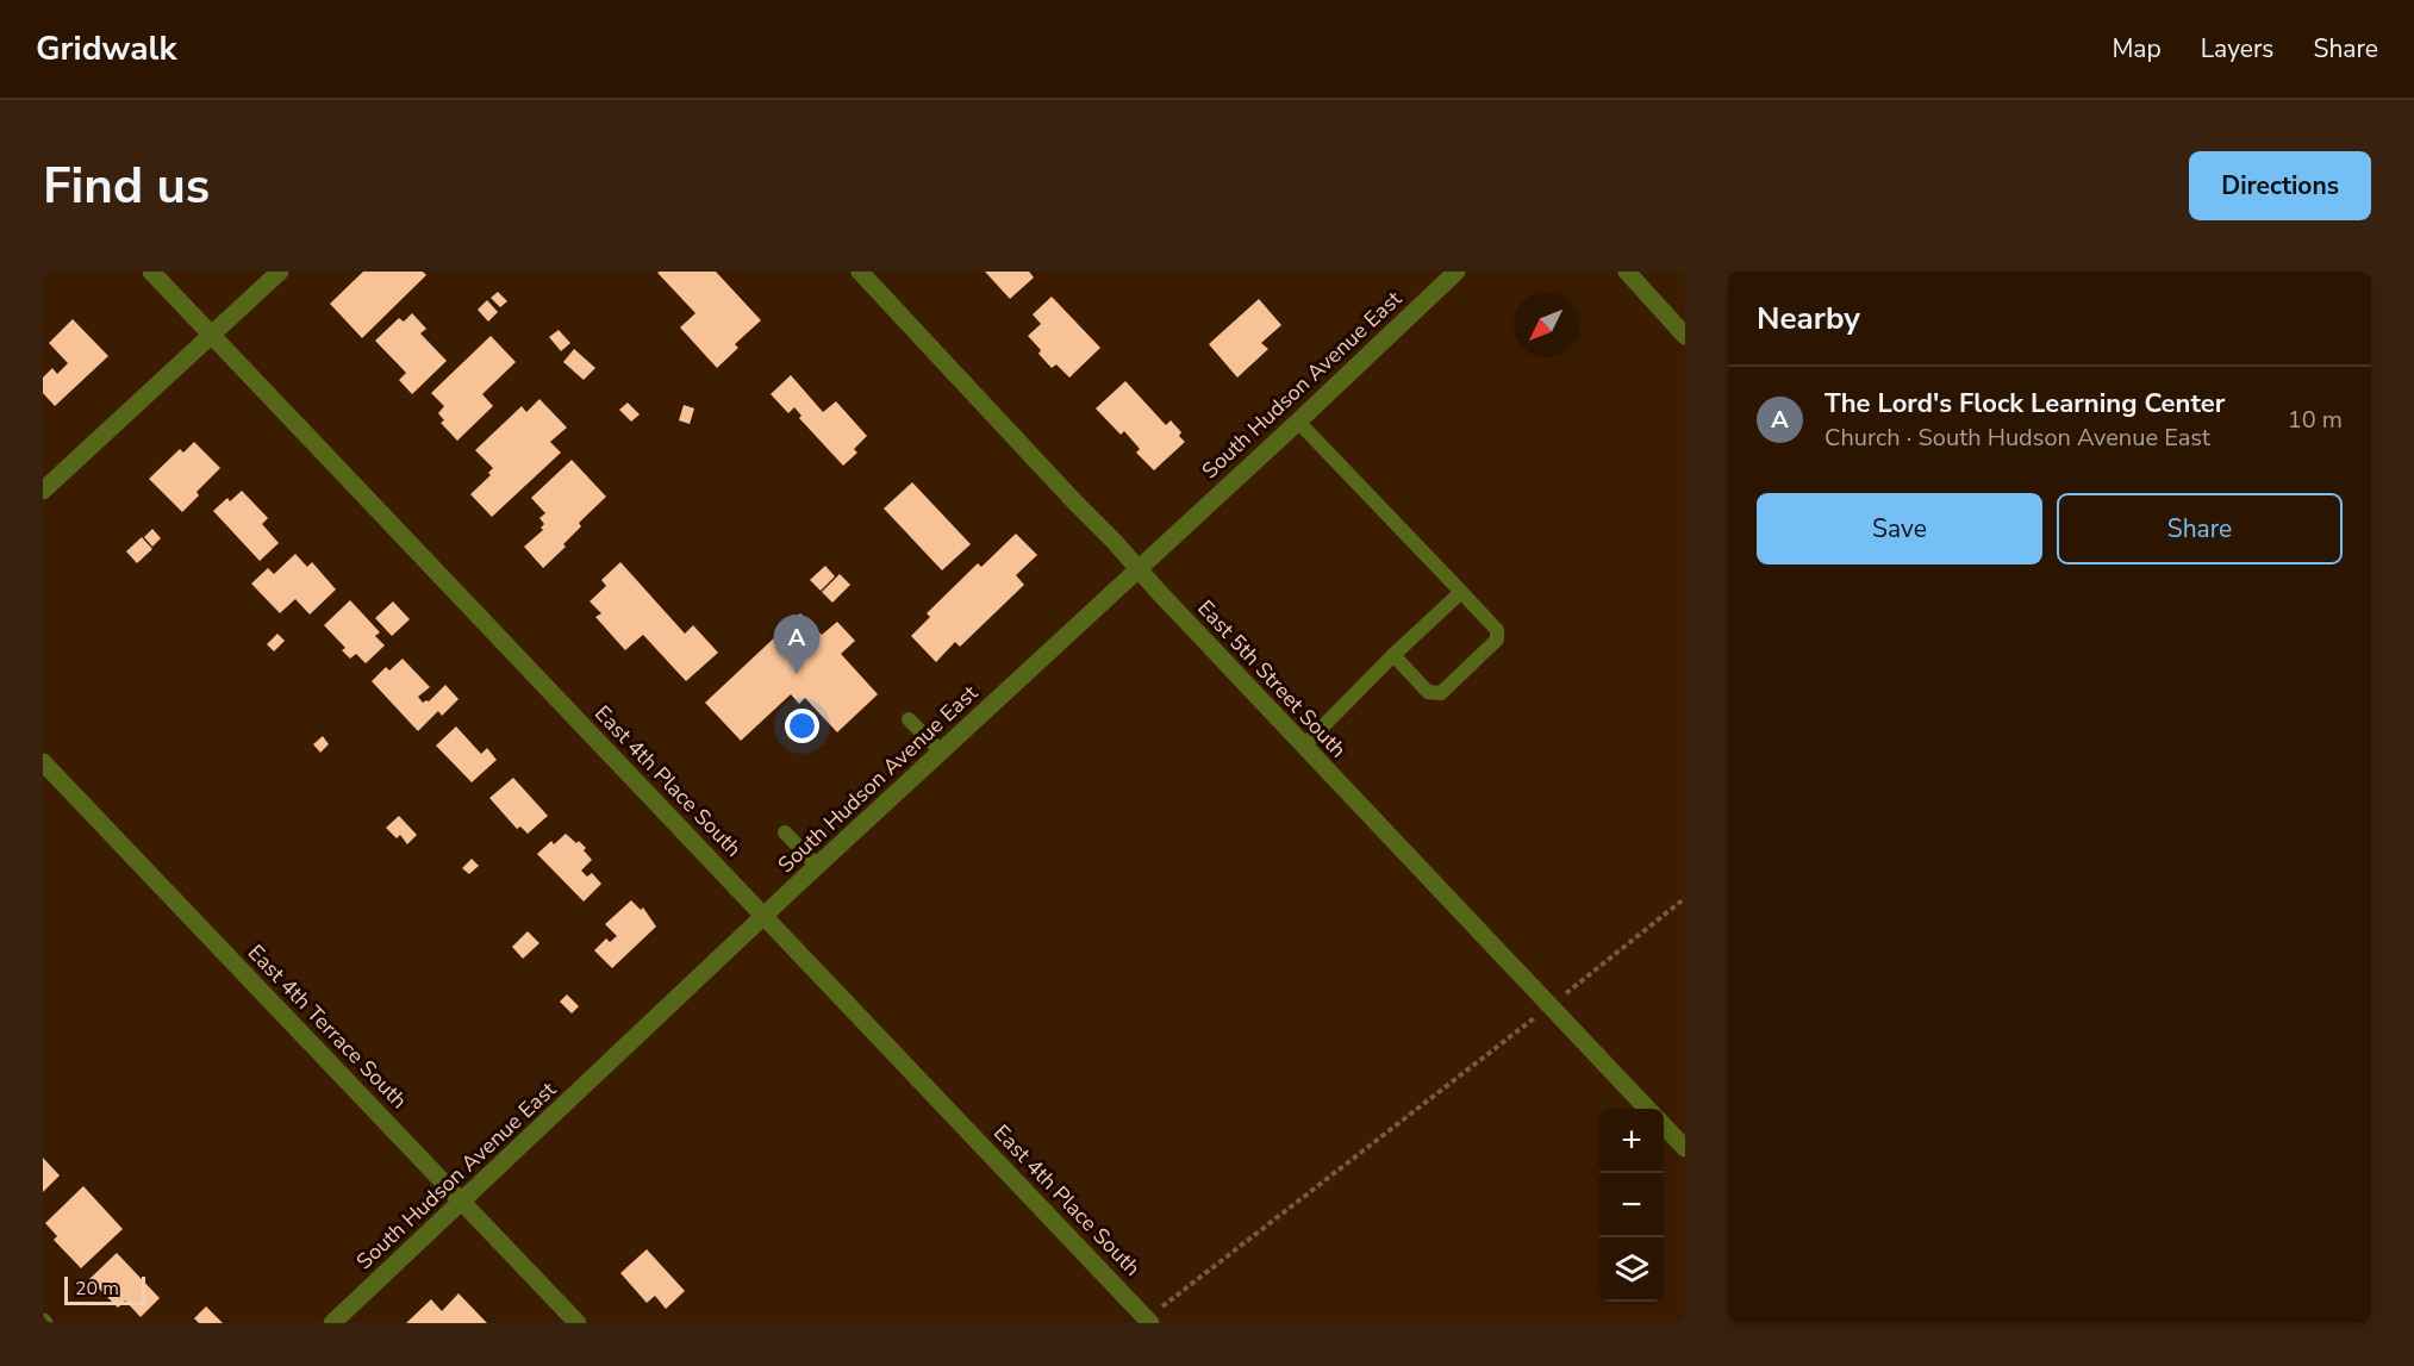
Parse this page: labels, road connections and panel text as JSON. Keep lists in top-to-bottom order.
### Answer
{
  "streets": {
    "street": [
      "South Hudson Avenue East",
      "East 5th Street South",
      "East 4th Place South",
      "East 4th Terrace South"
    ]
  },
  "crossings": [
    ["South Hudson Avenue East", "East 5th Street South"],
    ["South Hudson Avenue East", "East 4th Place South"],
    ["South Hudson Avenue East", "East 4th Terrace South"]
  ],
  "scale_bar": "20 m",
  "north": "bottom left",
  "page": {
    "header": "Gridwalk",
    "nav": ["Map", "Layers", "Share"],
    "buttons": [
      "Directions",
      ["Save", "Share"]
    ],
    "title": "Find us",
    "heading": "Nearby",
    "list": [
      {
        "mark": "A",
        "name": "The Lord's Flock Learning Center",
        "note": "Church · South Hudson Avenue East",
        "value": "10 m"
      }
    ],
    "pins": "A",
    "map_buttons": ["+", "−"],
    "scale": "20 m"
  }
}
